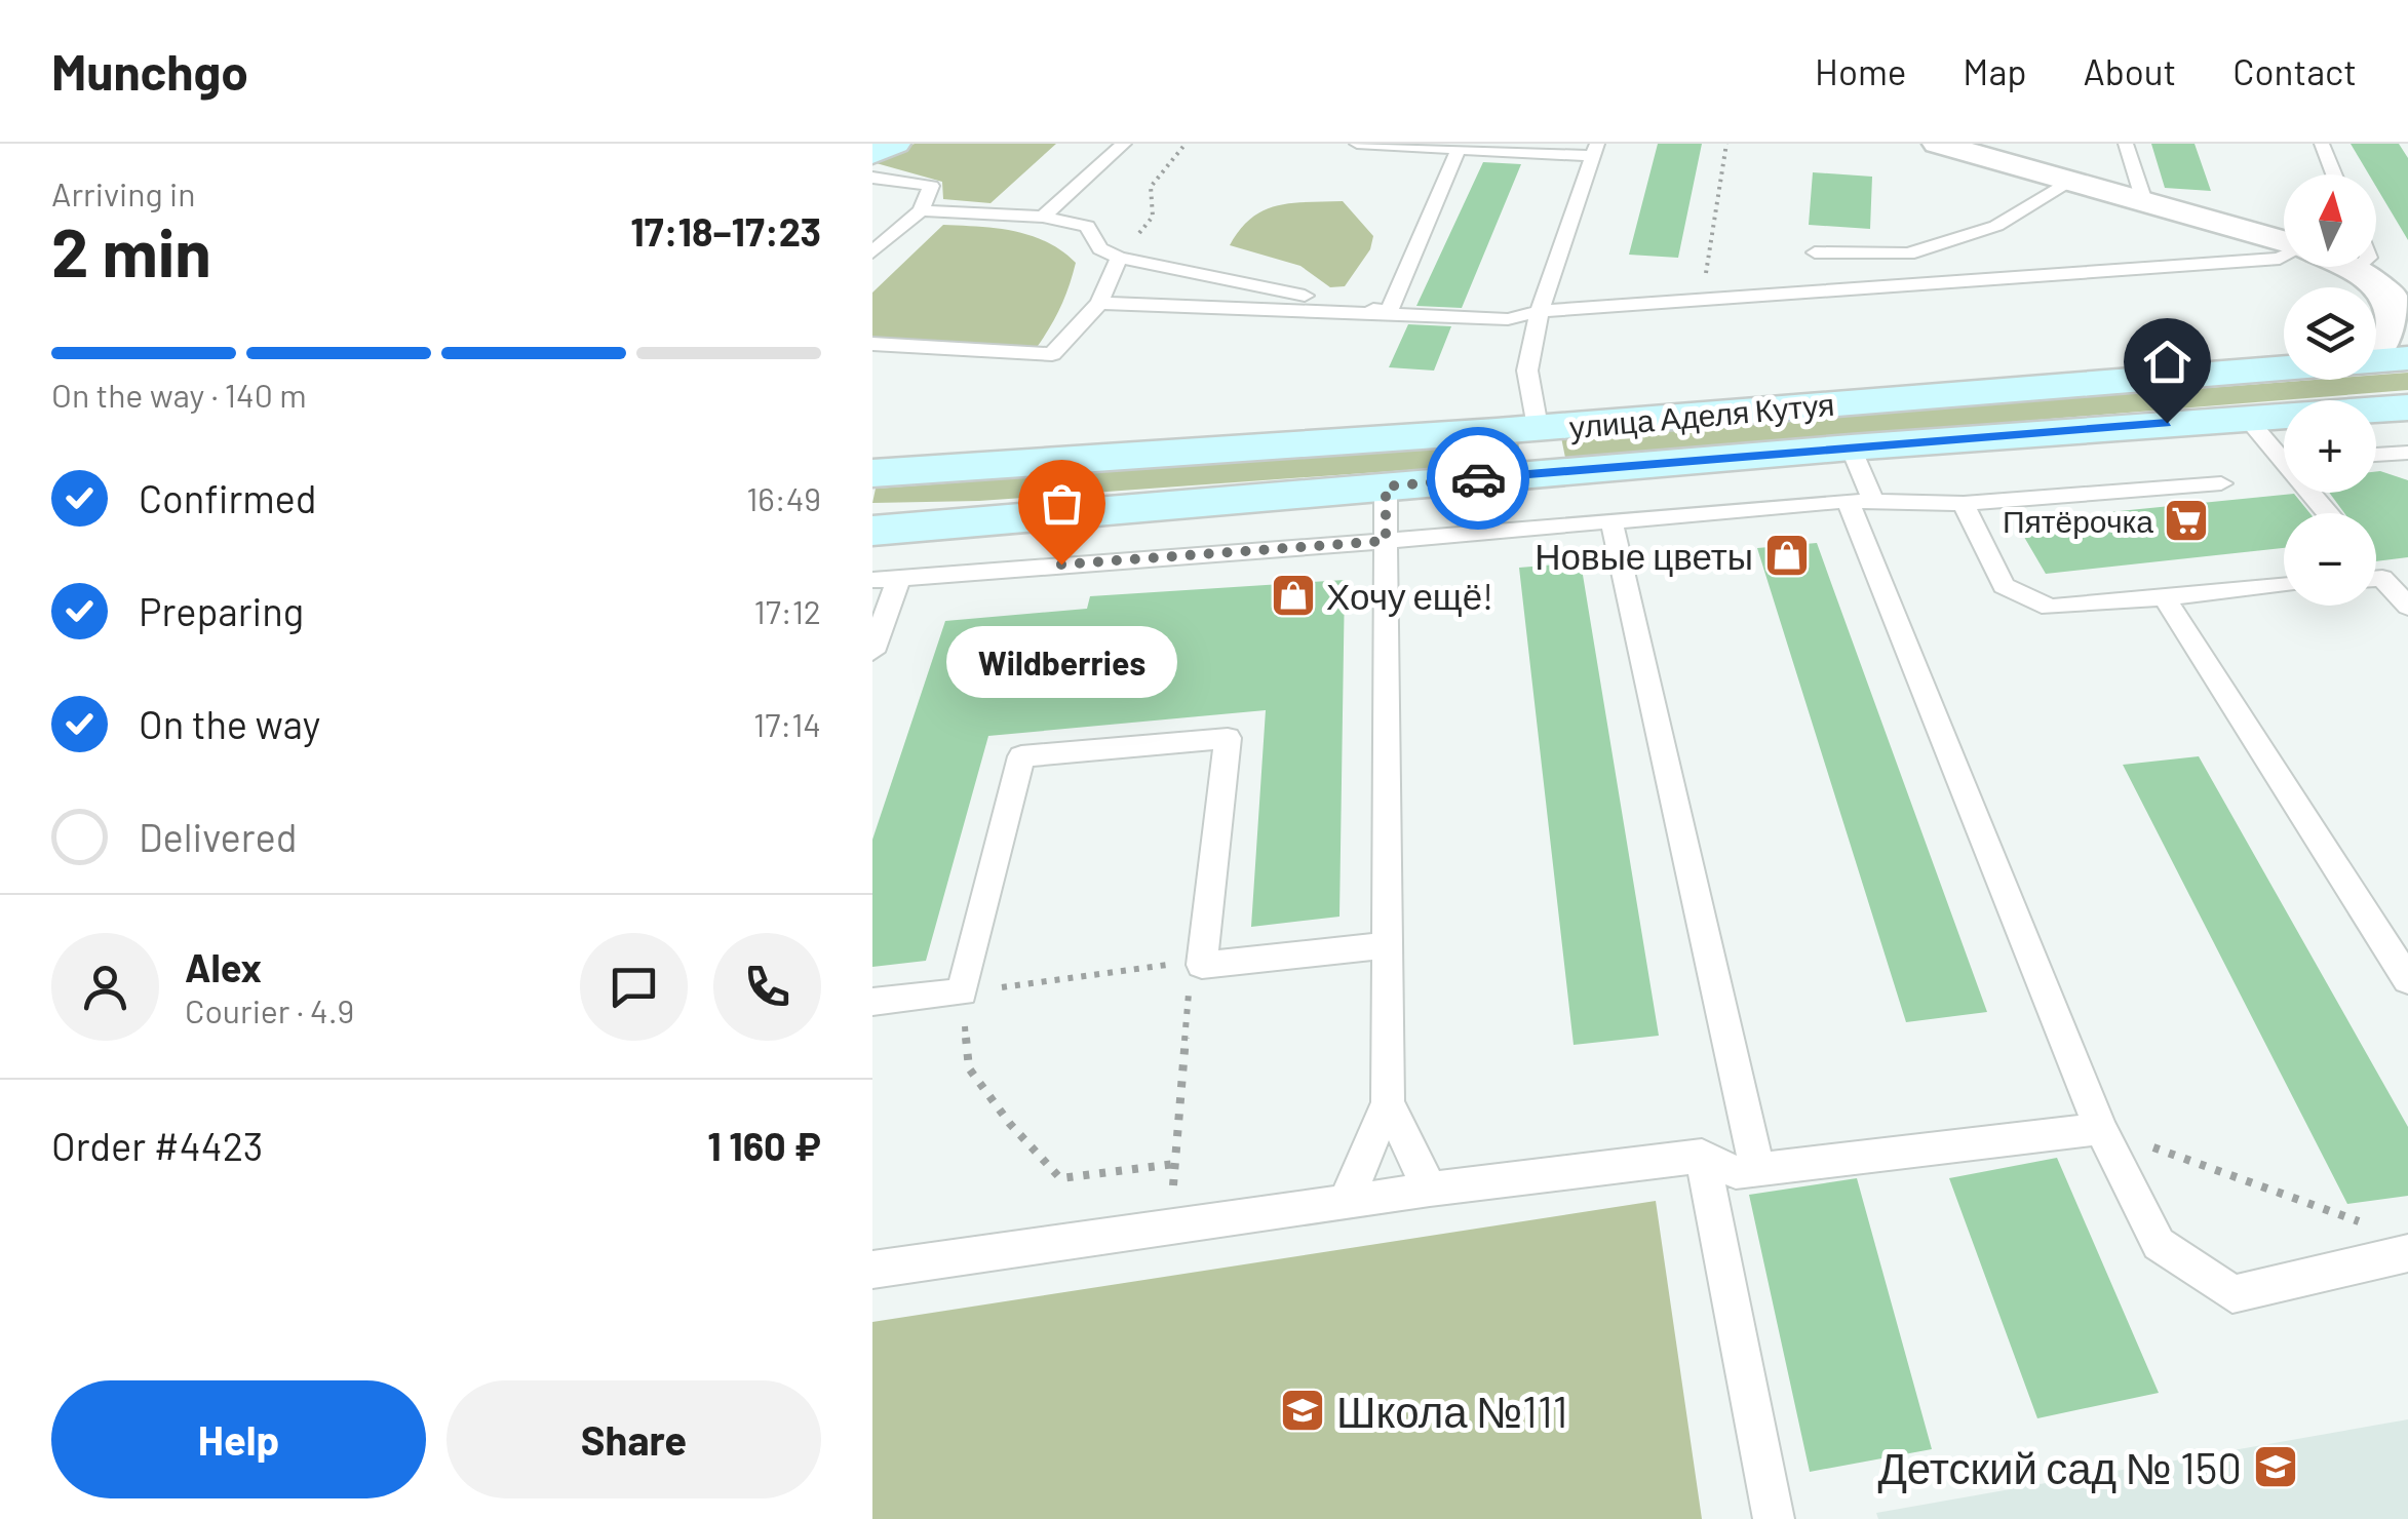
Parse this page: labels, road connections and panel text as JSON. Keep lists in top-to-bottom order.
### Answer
{
  "streets": {
    "main road": ["улица Аделя Кутуя"]
  },
  "places": {
    "supermarket": ["Пятёрочка"],
    "shop": ["Новые цветы", "Хочу ещё!"],
    "other": ["Wildberries"],
    "school or university": ["Школа №111", "Детский сад № 150"]
  },
  "north": "top",
  "page": {
    "header": "Munchgo",
    "nav": [
      "Home",
      "Map",
      "About",
      "Contact"
    ],
    "heading": ["2 min", "Arriving in", "17:18–17:23"],
    "panel": [
      "Alex",
      "Courier · 4.9",
      "Order #4423",
      "1 160 ₽"
    ],
    "map_buttons": ["+", "−"],
    "bar": "On the way · 140 m",
    "list": [
      ["Confirmed", "16:49"],
      ["Preparing", "17:12"],
      ["On the way", "17:14"],
      "Delivered"
    ],
    "bubble": "Wildberries",
    "buttons": ["Help", "Share"]
  }
}
